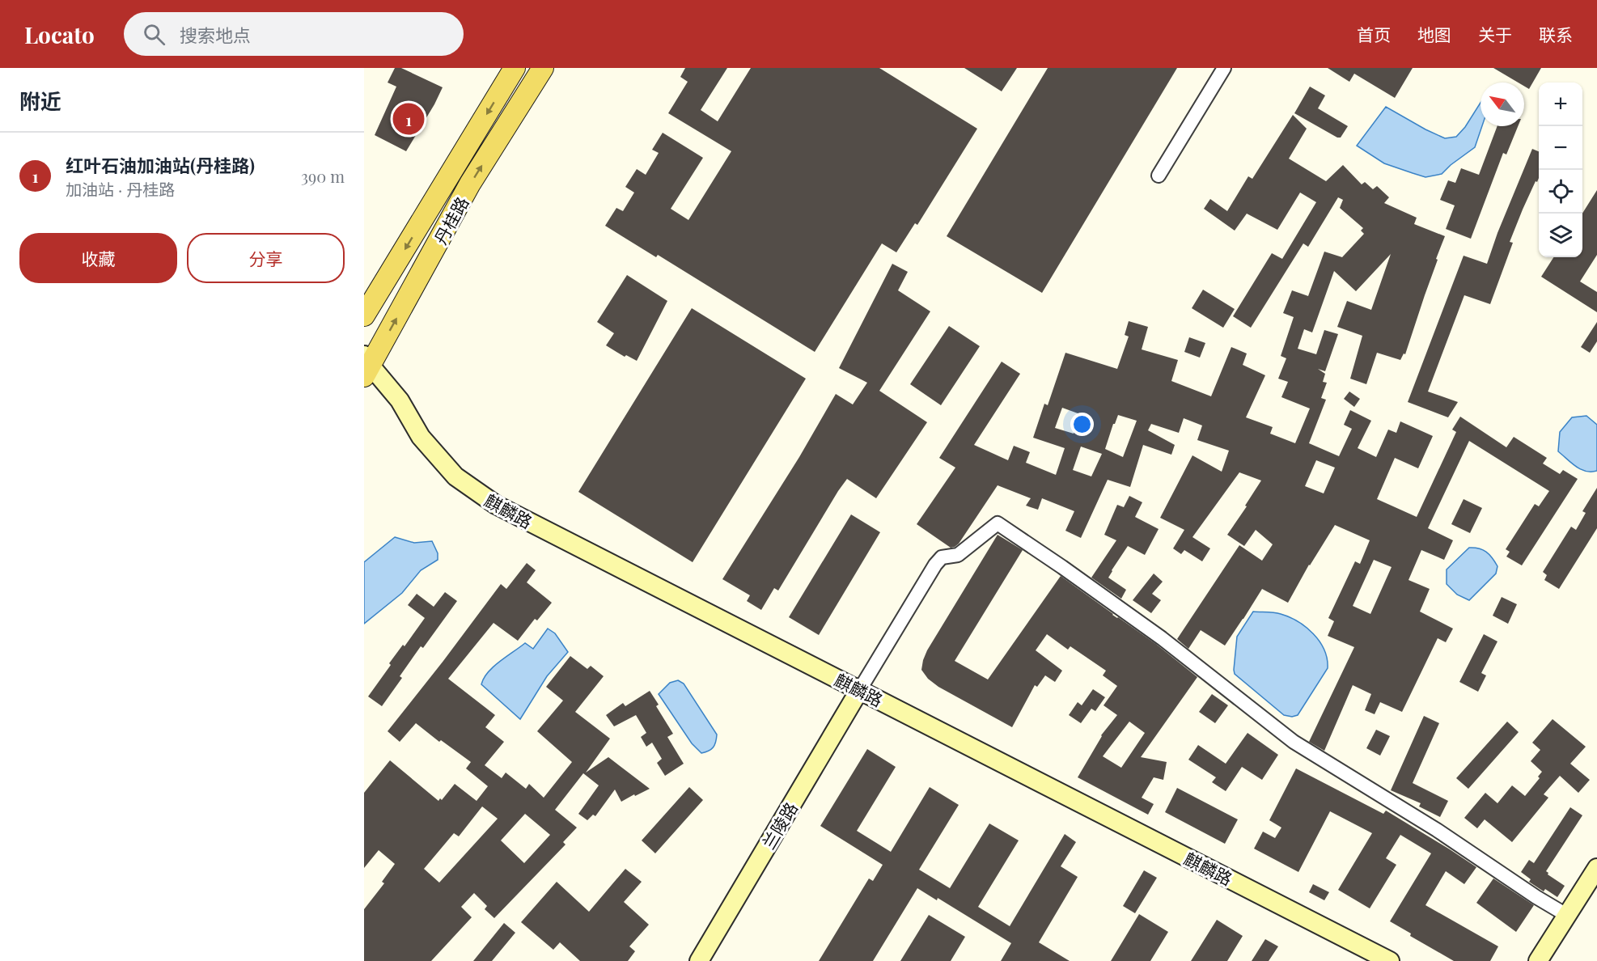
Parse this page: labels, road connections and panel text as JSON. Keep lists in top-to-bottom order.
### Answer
{
  "streets": {
    "main road": ["丹桂路"],
    "street": ["麒麟路", "兰陵路"]
  },
  "crossings": [
    ["丹桂路", "麒麟路"],
    ["麒麟路", "兰陵路"]
  ],
  "north": "top left",
  "page": {
    "header": "Locato",
    "search": "搜索地点",
    "nav": [
      "首页",
      "地图",
      "关于",
      "联系"
    ],
    "heading": "附近",
    "map_buttons": ["+", "−"],
    "pins": "1",
    "list": [
      {
        "mark": "1",
        "name": "红叶石油加油站(丹桂路)",
        "note": "加油站 · 丹桂路",
        "value": "390 m"
      }
    ],
    "buttons": ["收藏", "分享"]
  }
}
